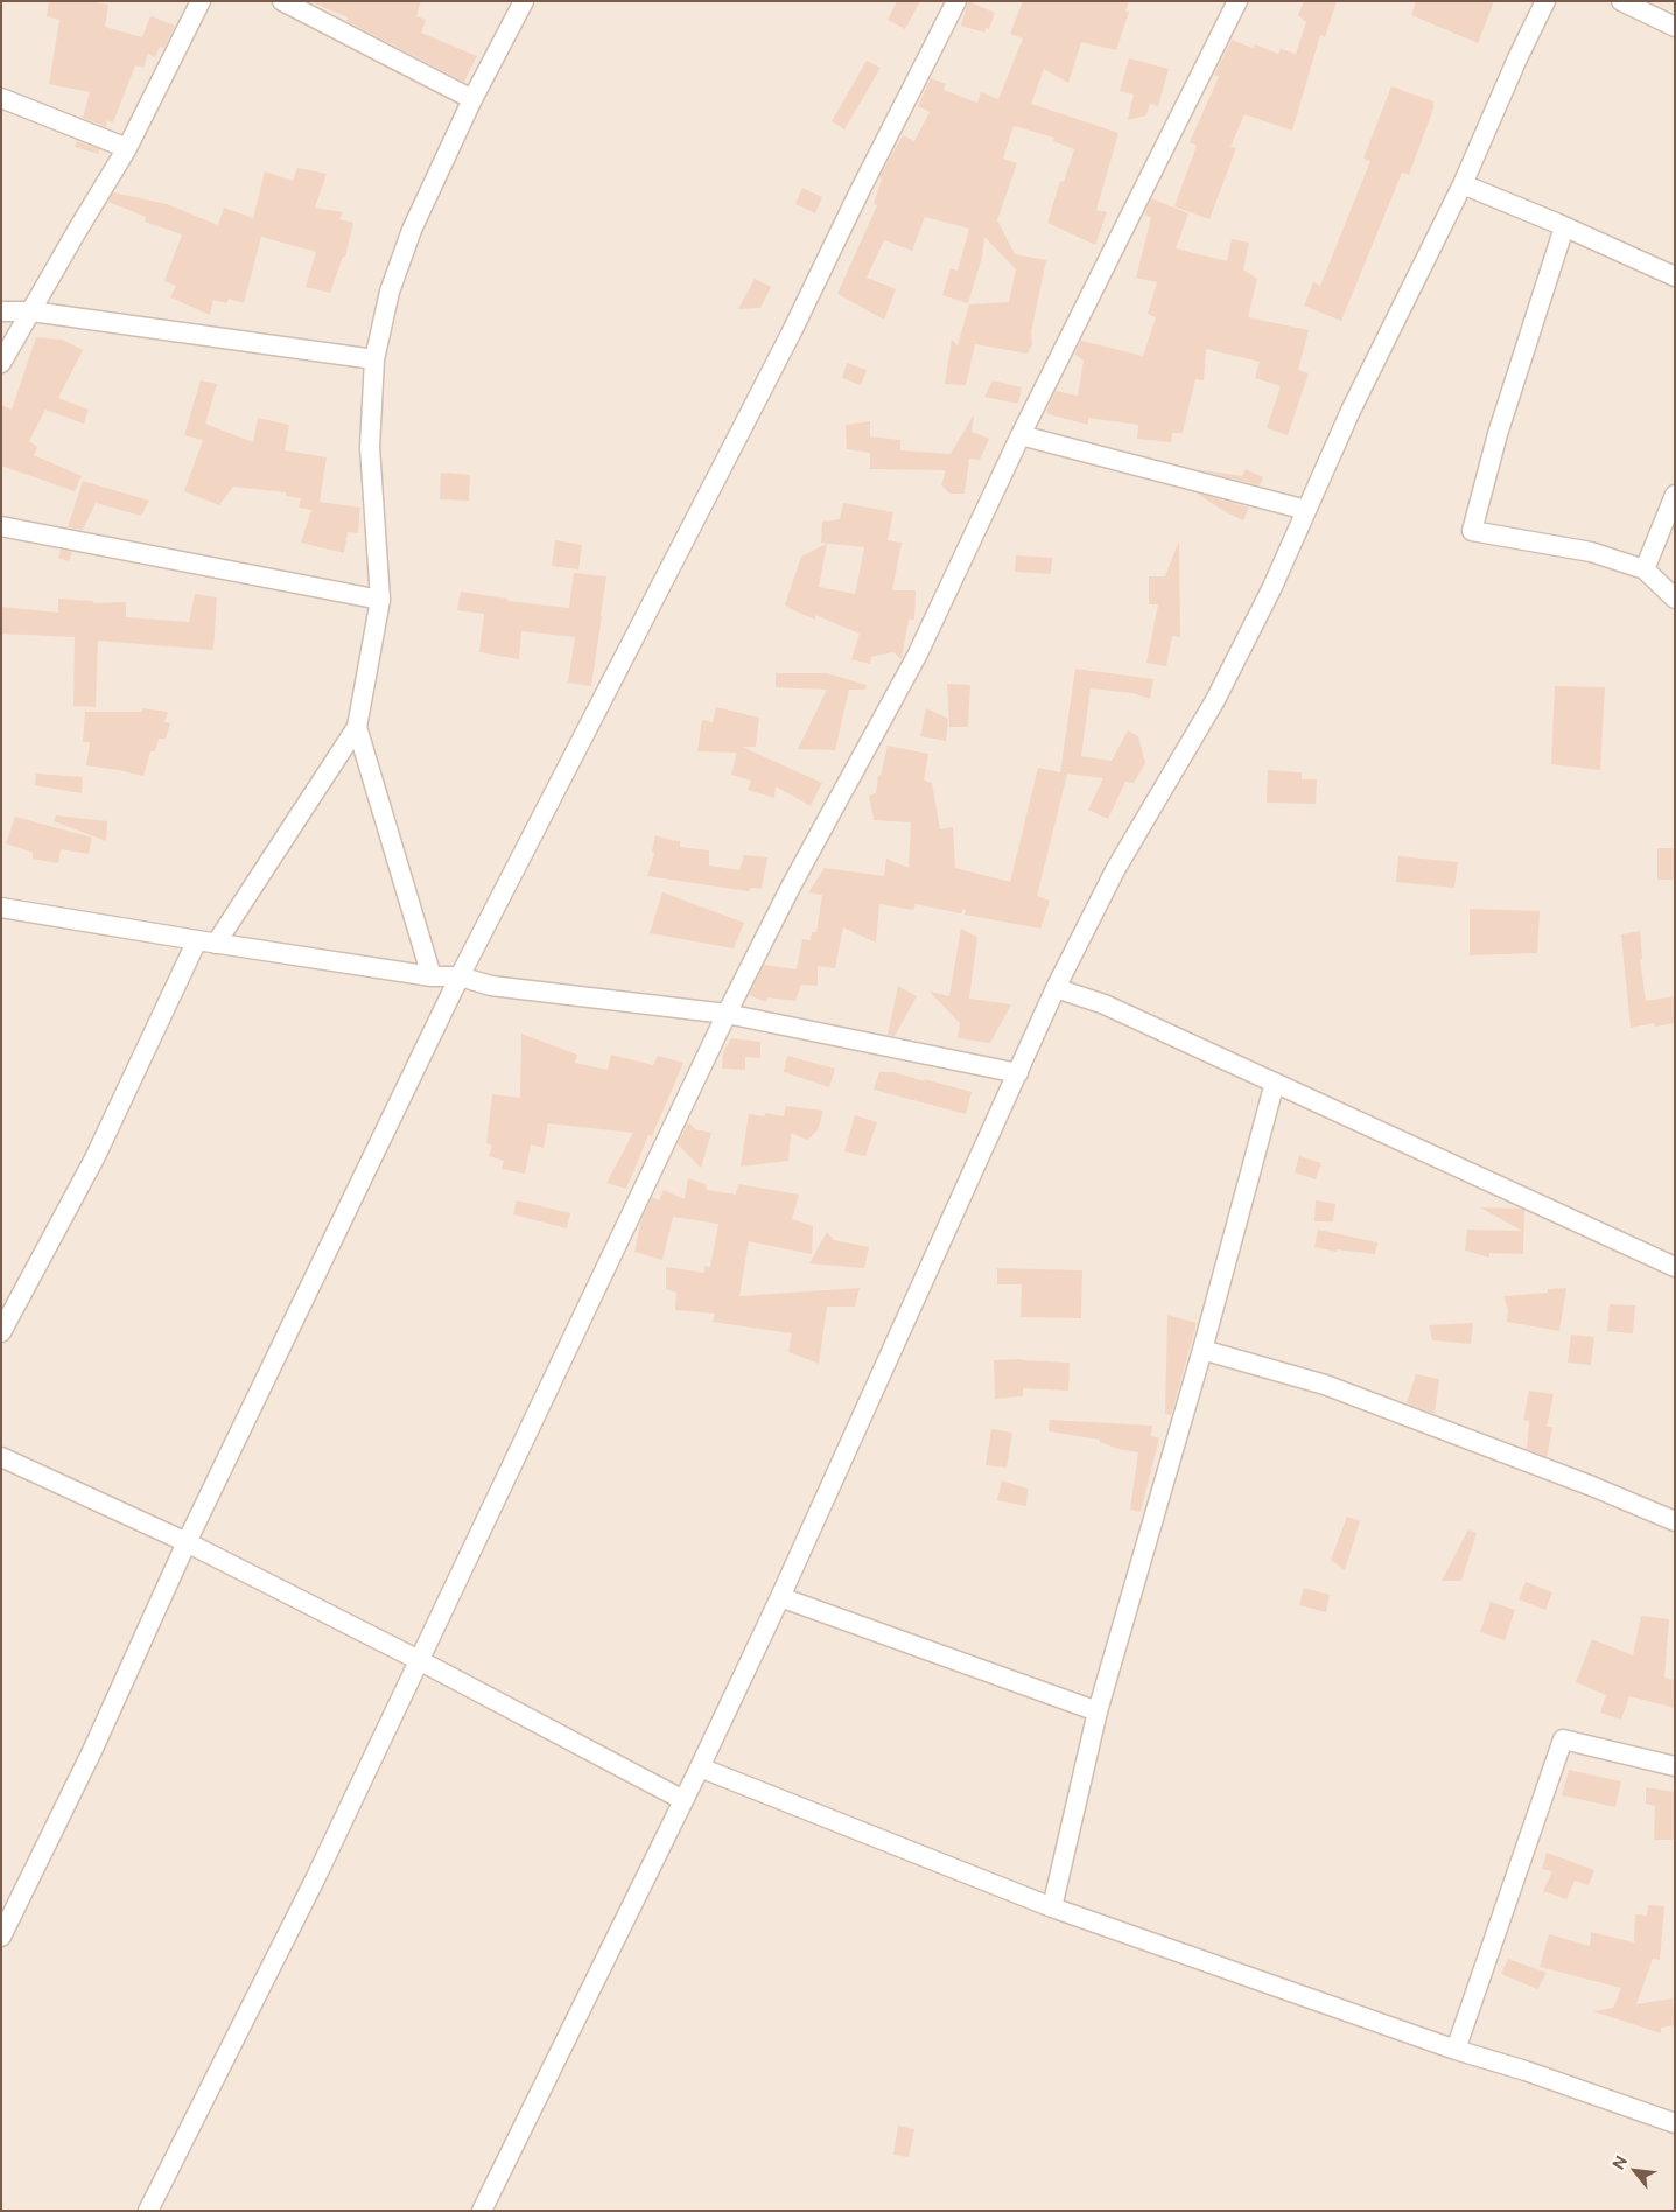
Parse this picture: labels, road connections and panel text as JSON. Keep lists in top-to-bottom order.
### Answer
{
  "north": "top left"
}
